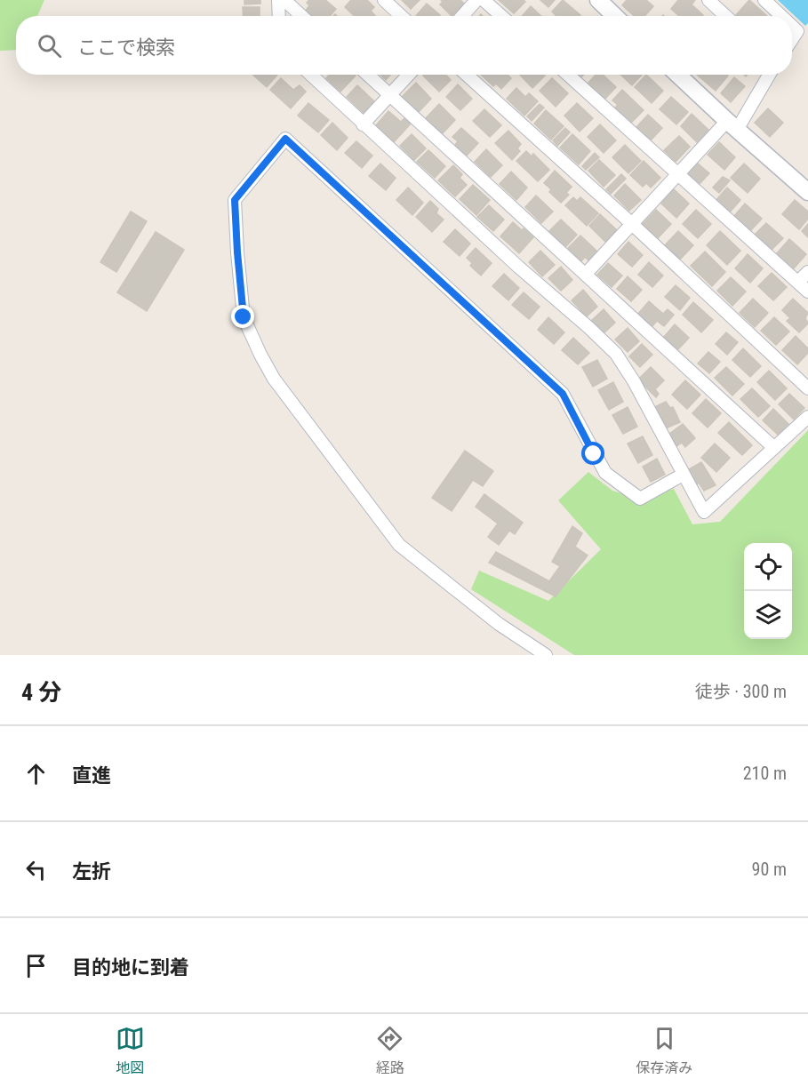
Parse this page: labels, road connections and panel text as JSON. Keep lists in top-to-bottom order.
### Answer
{
  "page": {
    "search": "ここで検索",
    "heading": ["4 分", "徒歩 · 300 m"],
    "list": [
      ["直進", "210 m"],
      ["左折", "90 m"],
      "目的地に到着"
    ],
    "nav": ["地図", "経路", "保存済み"]
  }
}
